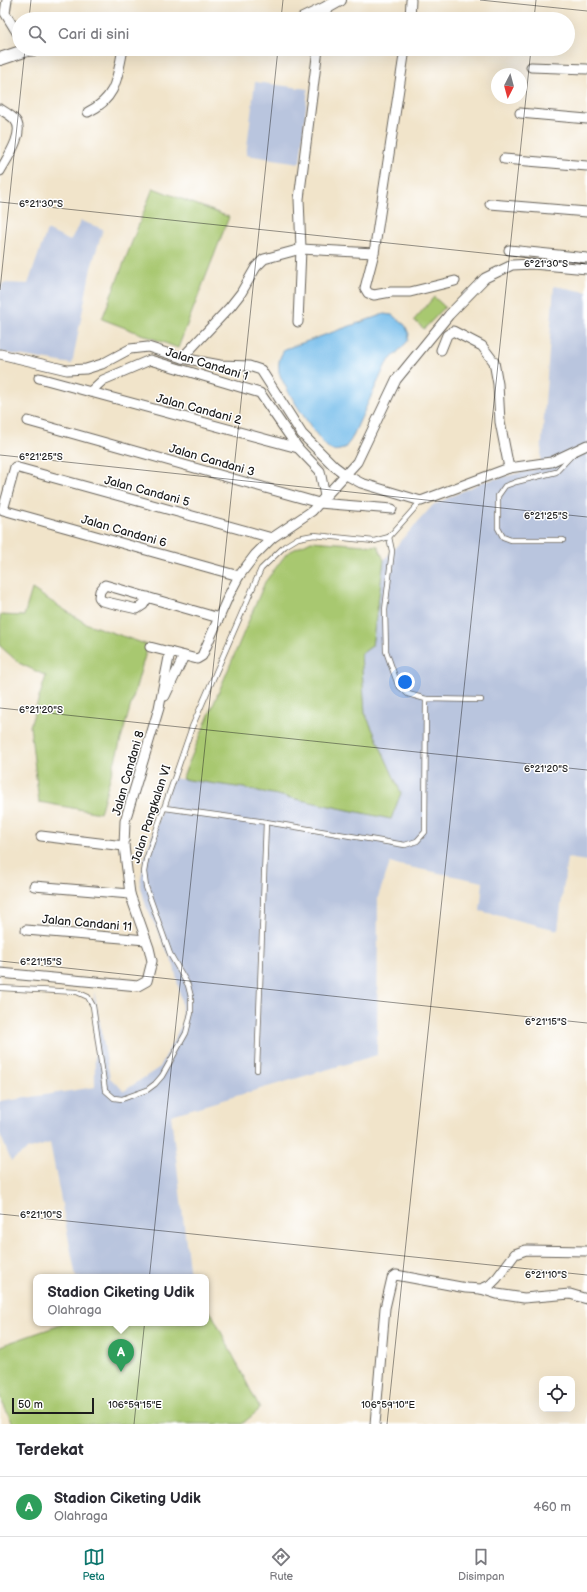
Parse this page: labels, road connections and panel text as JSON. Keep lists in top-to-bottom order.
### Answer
{
  "streets": {
    "street": [
      "Jalan Candani 1",
      "Jalan Candani 2",
      "Jalan Candani 3",
      "Jalan Candani 5",
      "Jalan Candani 6",
      "Jalan Candani 8",
      "Jalan Candani 11"
    ],
    "lane": ["Jalan Pangkalan VI"]
  },
  "crossings": [
    ["Jalan Candani 1", "Jalan Candani 2"],
    ["Jalan Candani 5", "Jalan Candani 6"],
    ["Jalan Candani 8", "Jalan Candani 11"]
  ],
  "scale_bar": "50 m",
  "north": "bottom",
  "page": {
    "search": "Cari di sini",
    "popup": ["Stadion Ciketing Udik", "Olahraga"],
    "pins": "A",
    "scale": "50 m",
    "heading": "Terdekat",
    "list": [
      {
        "mark": "A",
        "name": "Stadion Ciketing Udik",
        "note": "Olahraga",
        "value": "460 m"
      }
    ],
    "nav": ["Peta", "Rute", "Disimpan"]
  },
  "coordinates": [
    "6°21'30\"S",
    "6°21'25\"S",
    "6°21'20\"S",
    "6°21'15\"S",
    "6°21'10\"S",
    "106°59'15\"E",
    "106°59'10\"E"
  ]
}
